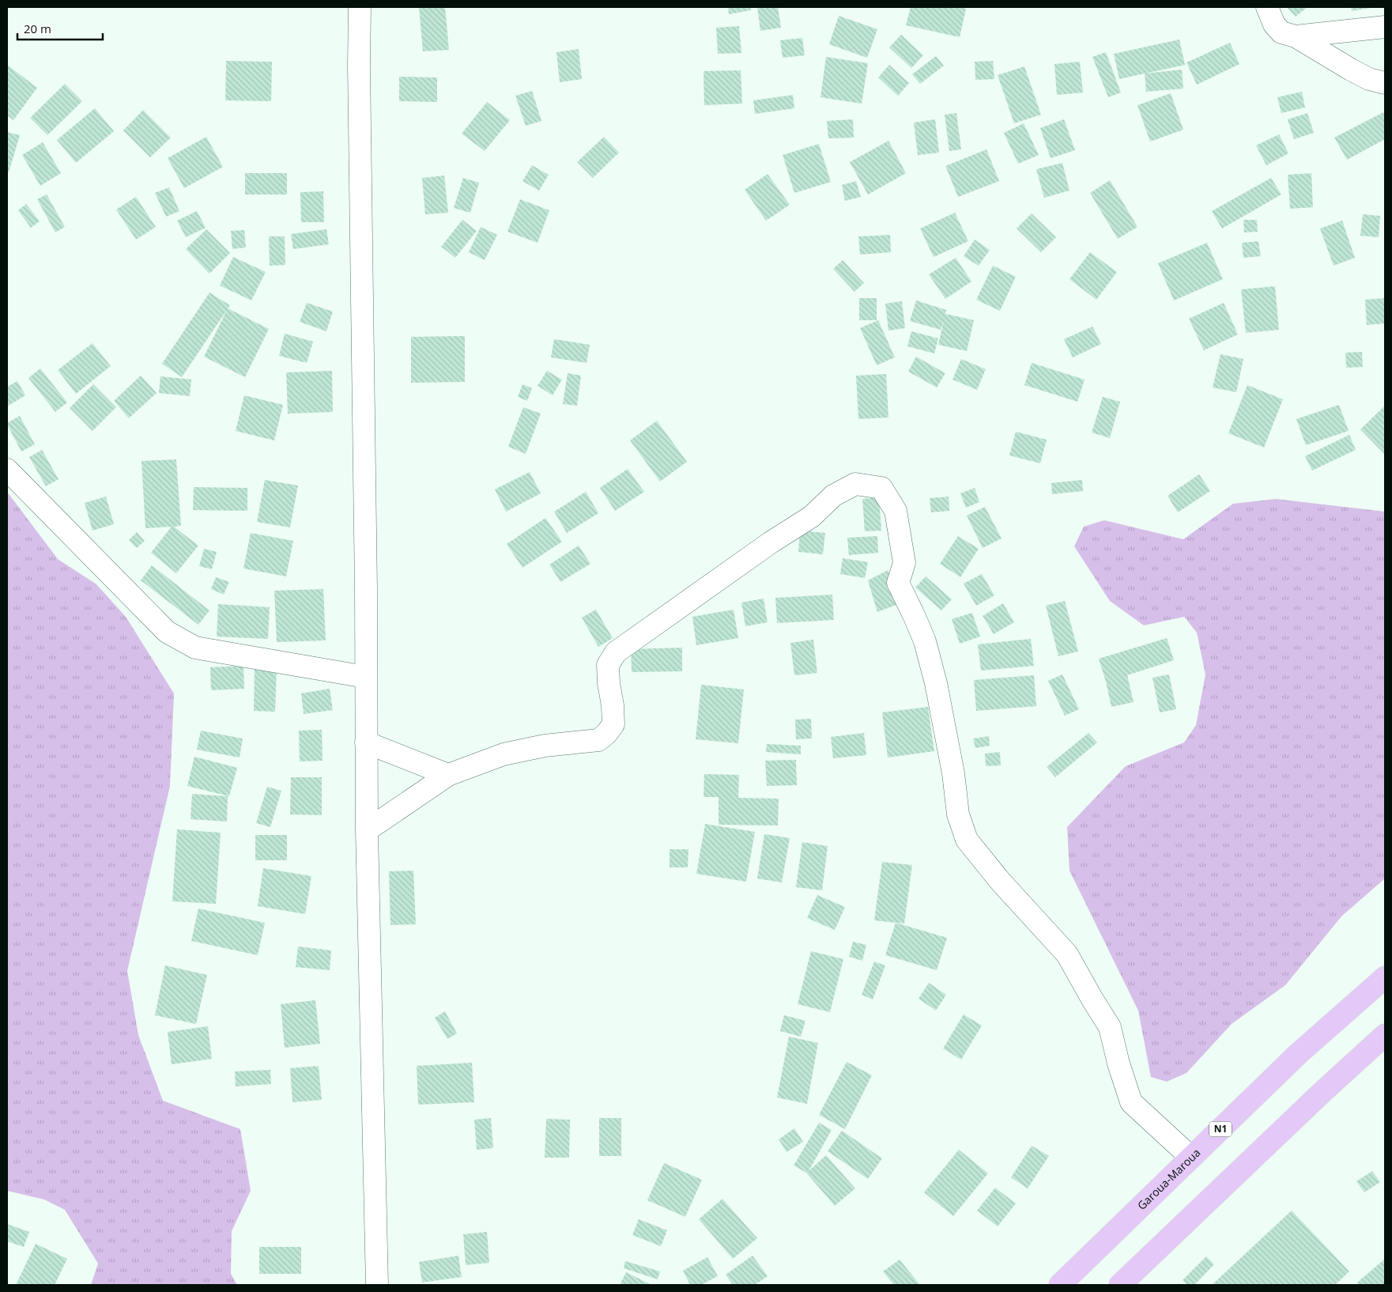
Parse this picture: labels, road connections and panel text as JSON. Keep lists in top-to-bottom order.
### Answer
{
  "streets": {
    "highway": ["N1", "Garoua-Maroua"]
  },
  "scale_bar": "20 m"
}
